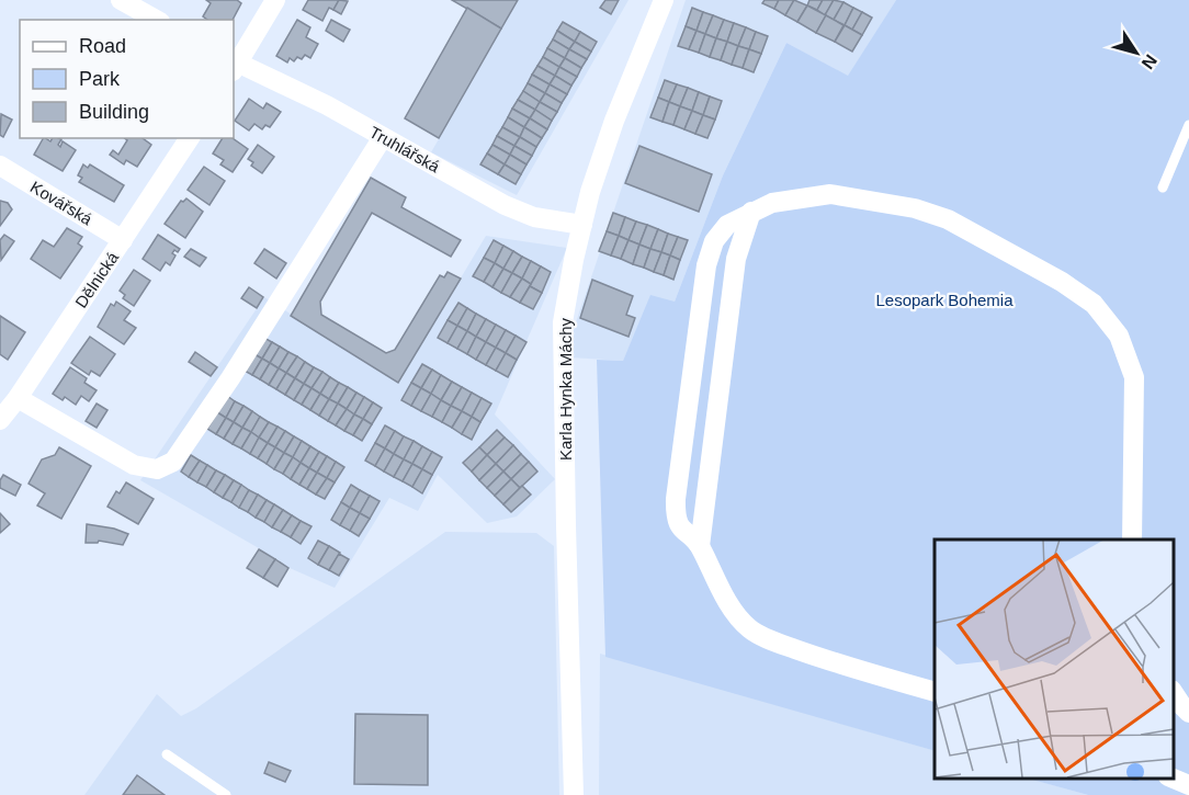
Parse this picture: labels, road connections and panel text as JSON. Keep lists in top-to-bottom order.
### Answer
{
  "streets": {
    "street": [
      "Truhlářská",
      "Kovářská",
      "Dělnická",
      "Karla Hynka Máchy"
    ]
  },
  "crossings": [
    ["Truhlářská", "Karla Hynka Máchy"],
    ["Kovářská", "Dělnická"]
  ],
  "parks": ["Lesopark Bohemia"],
  "legend": ["Road", "Park", "Building"],
  "north": "bottom right"
}
